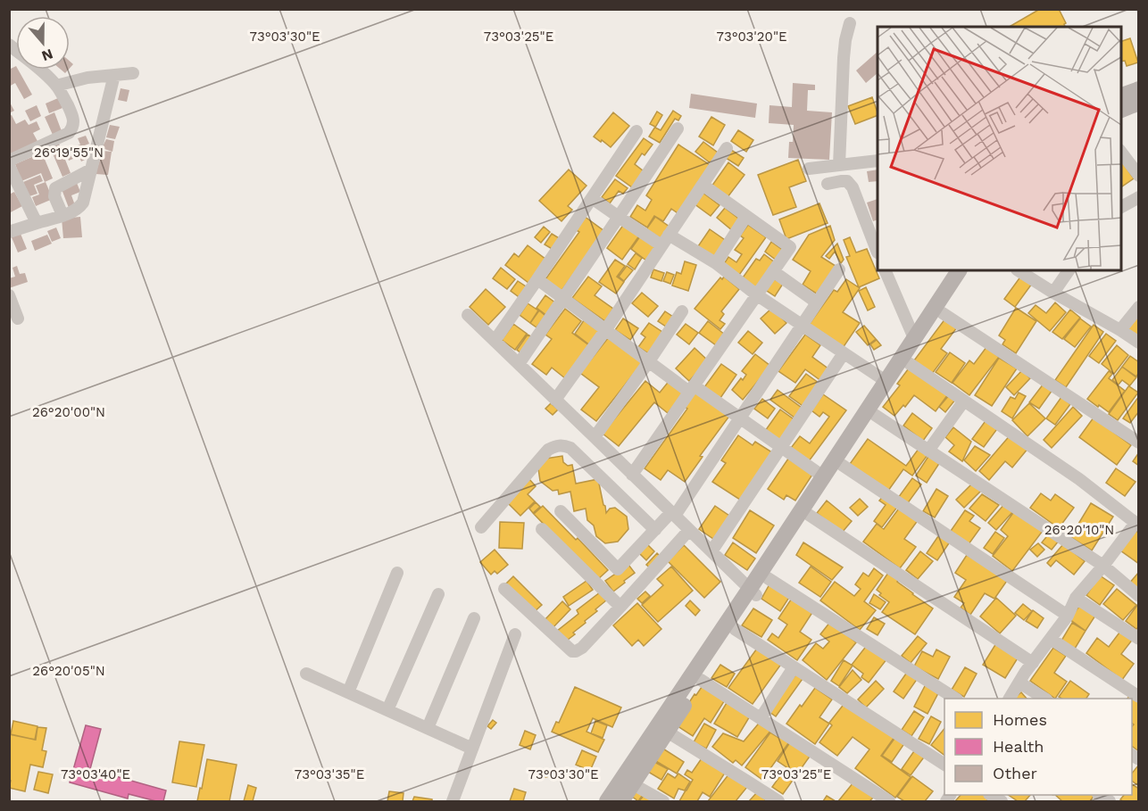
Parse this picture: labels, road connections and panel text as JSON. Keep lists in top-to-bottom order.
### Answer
{
  "legend": ["Homes", "Health", "Other"],
  "north": "bottom",
  "coordinates": [
    "73°03'30\"E",
    "73°03'25\"E",
    "73°03'20\"E",
    "26°19'55\"N",
    "26°20'00\"N",
    "26°20'10\"N",
    "26°20'05\"N",
    "73°03'40\"E",
    "73°03'35\"E"
  ]
}
